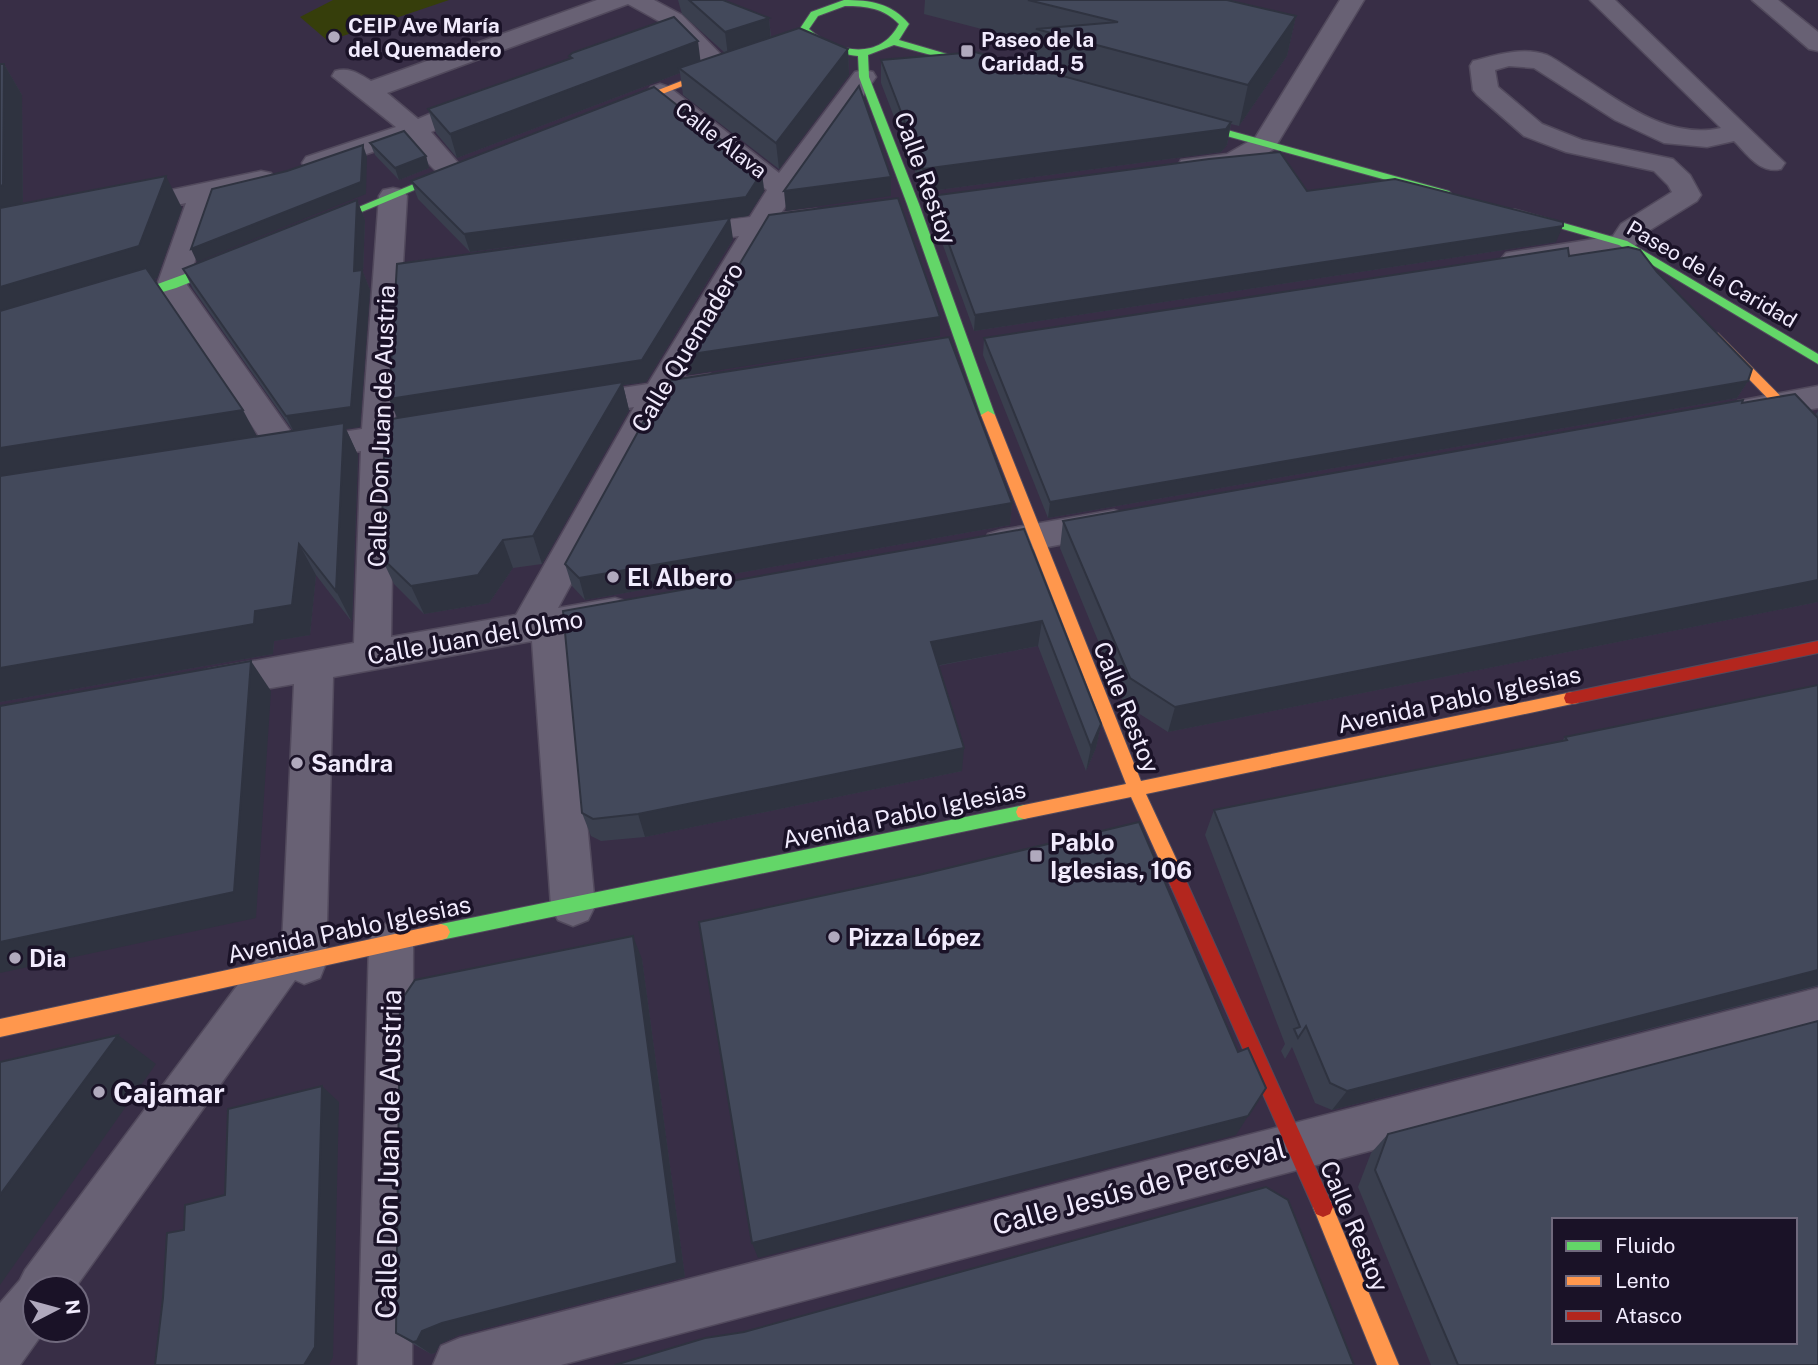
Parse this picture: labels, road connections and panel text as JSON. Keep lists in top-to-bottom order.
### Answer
{
  "streets": {
    "street": [
      "Calle Álava",
      "Calle Restoy",
      "Paseo de la Caridad",
      "Calle Quemadero",
      "Calle Don Juan de Austria",
      "Calle Juan del Olmo",
      "Avenida Pablo Iglesias",
      "Calle Jesús de Perceval"
    ]
  },
  "crossings": [
    ["Calle Álava", "Calle Quemadero"],
    ["Calle Restoy", "Calle Quemadero"],
    ["Calle Restoy", "Avenida Pablo Iglesias"],
    ["Calle Restoy", "Calle Jesús de Perceval"],
    ["Calle Quemadero", "Calle Juan del Olmo"],
    ["Calle Don Juan de Austria", "Calle Juan del Olmo"],
    ["Calle Don Juan de Austria", "Avenida Pablo Iglesias"]
  ],
  "places": {
    "other": [
      "CEIP Ave María del Quemadero",
      "El Albero",
      "Sandra",
      "Pizza López",
      "Dia",
      "Cajamar"
    ],
    "transit": ["Paseo de la Caridad, 5", "Pablo Iglesias, 106"]
  },
  "legend": ["Fluido", "Lento", "Atasco"],
  "north": "right"
}
